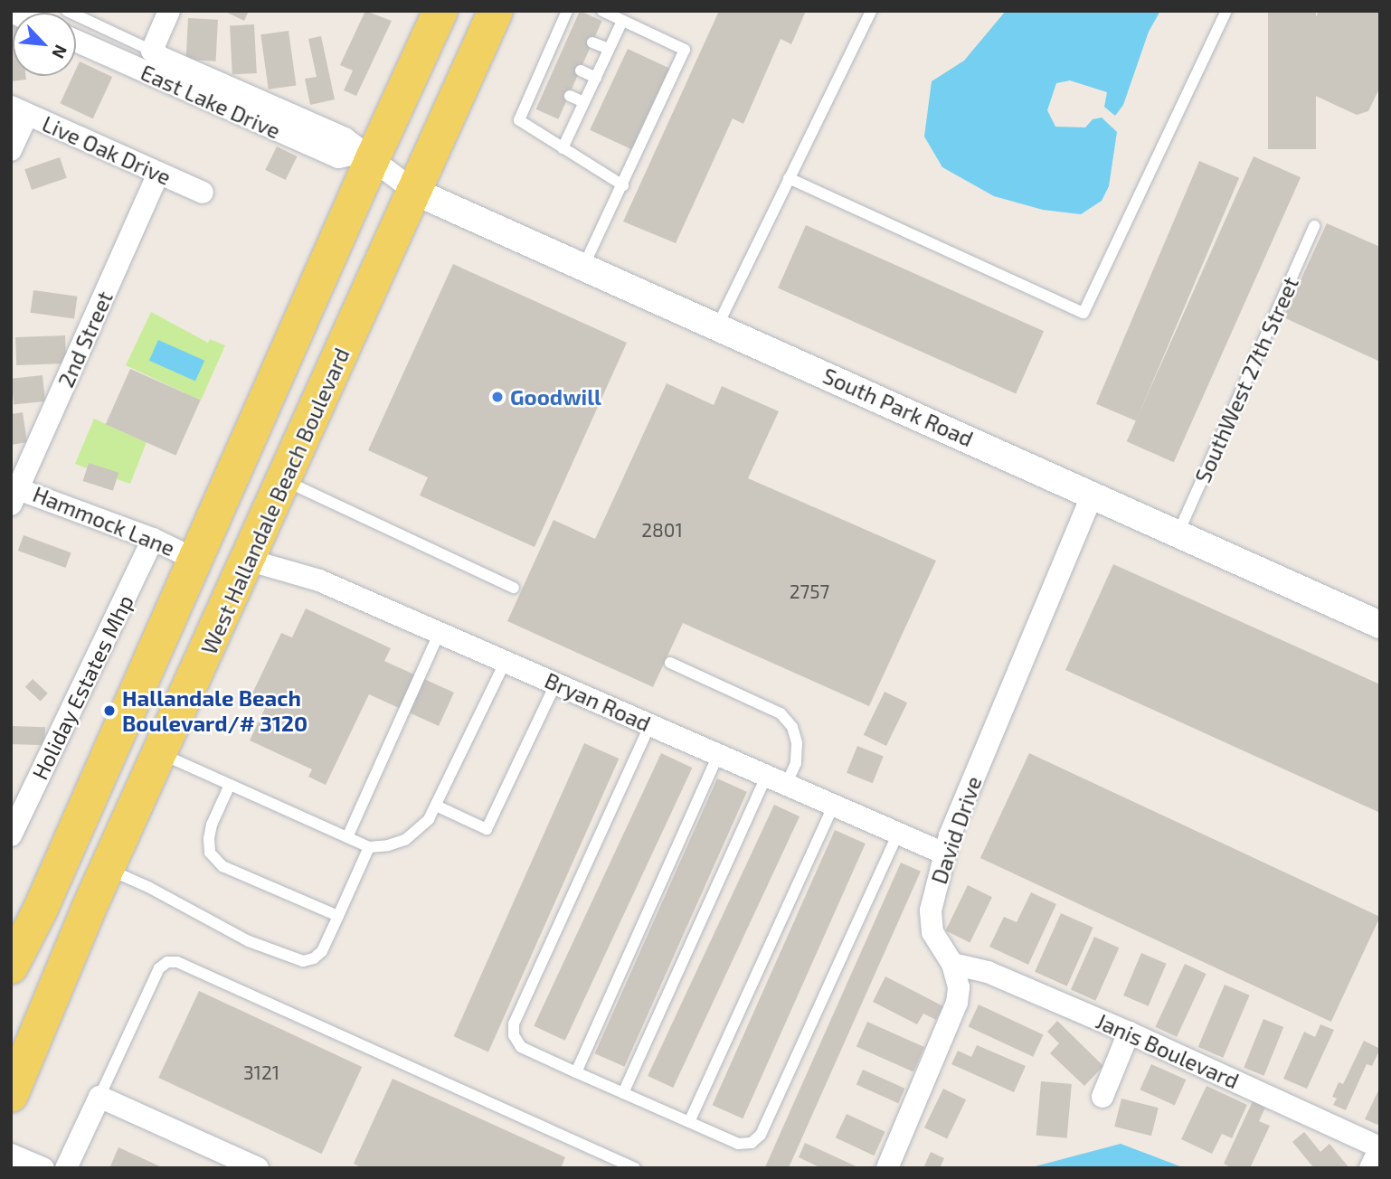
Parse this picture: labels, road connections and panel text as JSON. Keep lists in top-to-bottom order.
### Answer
{
  "streets": {
    "main road": ["West Hallandale Beach Boulevard"],
    "street": [
      "East Lake Drive",
      "Live Oak Drive",
      "2nd Street",
      "South Park Road",
      "Hammock Lane",
      "Holiday Estates Mhp",
      "Bryan Road",
      "David Drive",
      "Janis Boulevard"
    ],
    "lane": ["SouthWest 27th Street"]
  },
  "crossings": [
    ["Live Oak Drive", "2nd Street"],
    ["2nd Street", "Hammock Lane"],
    ["SouthWest 27th Street", "South Park Road"],
    ["South Park Road", "West Hallandale Beach Boulevard"],
    ["South Park Road", "David Drive"],
    ["West Hallandale Beach Boulevard", "Bryan Road"],
    ["Hammock Lane", "Holiday Estates Mhp"],
    ["Bryan Road", "David Drive"],
    ["David Drive", "Janis Boulevard"]
  ],
  "places": ["Goodwill", "Hallandale Beach Boulevard/# 3120"],
  "house_numbers": ["2801", "2757", "3121"],
  "north": "bottom right"
}
